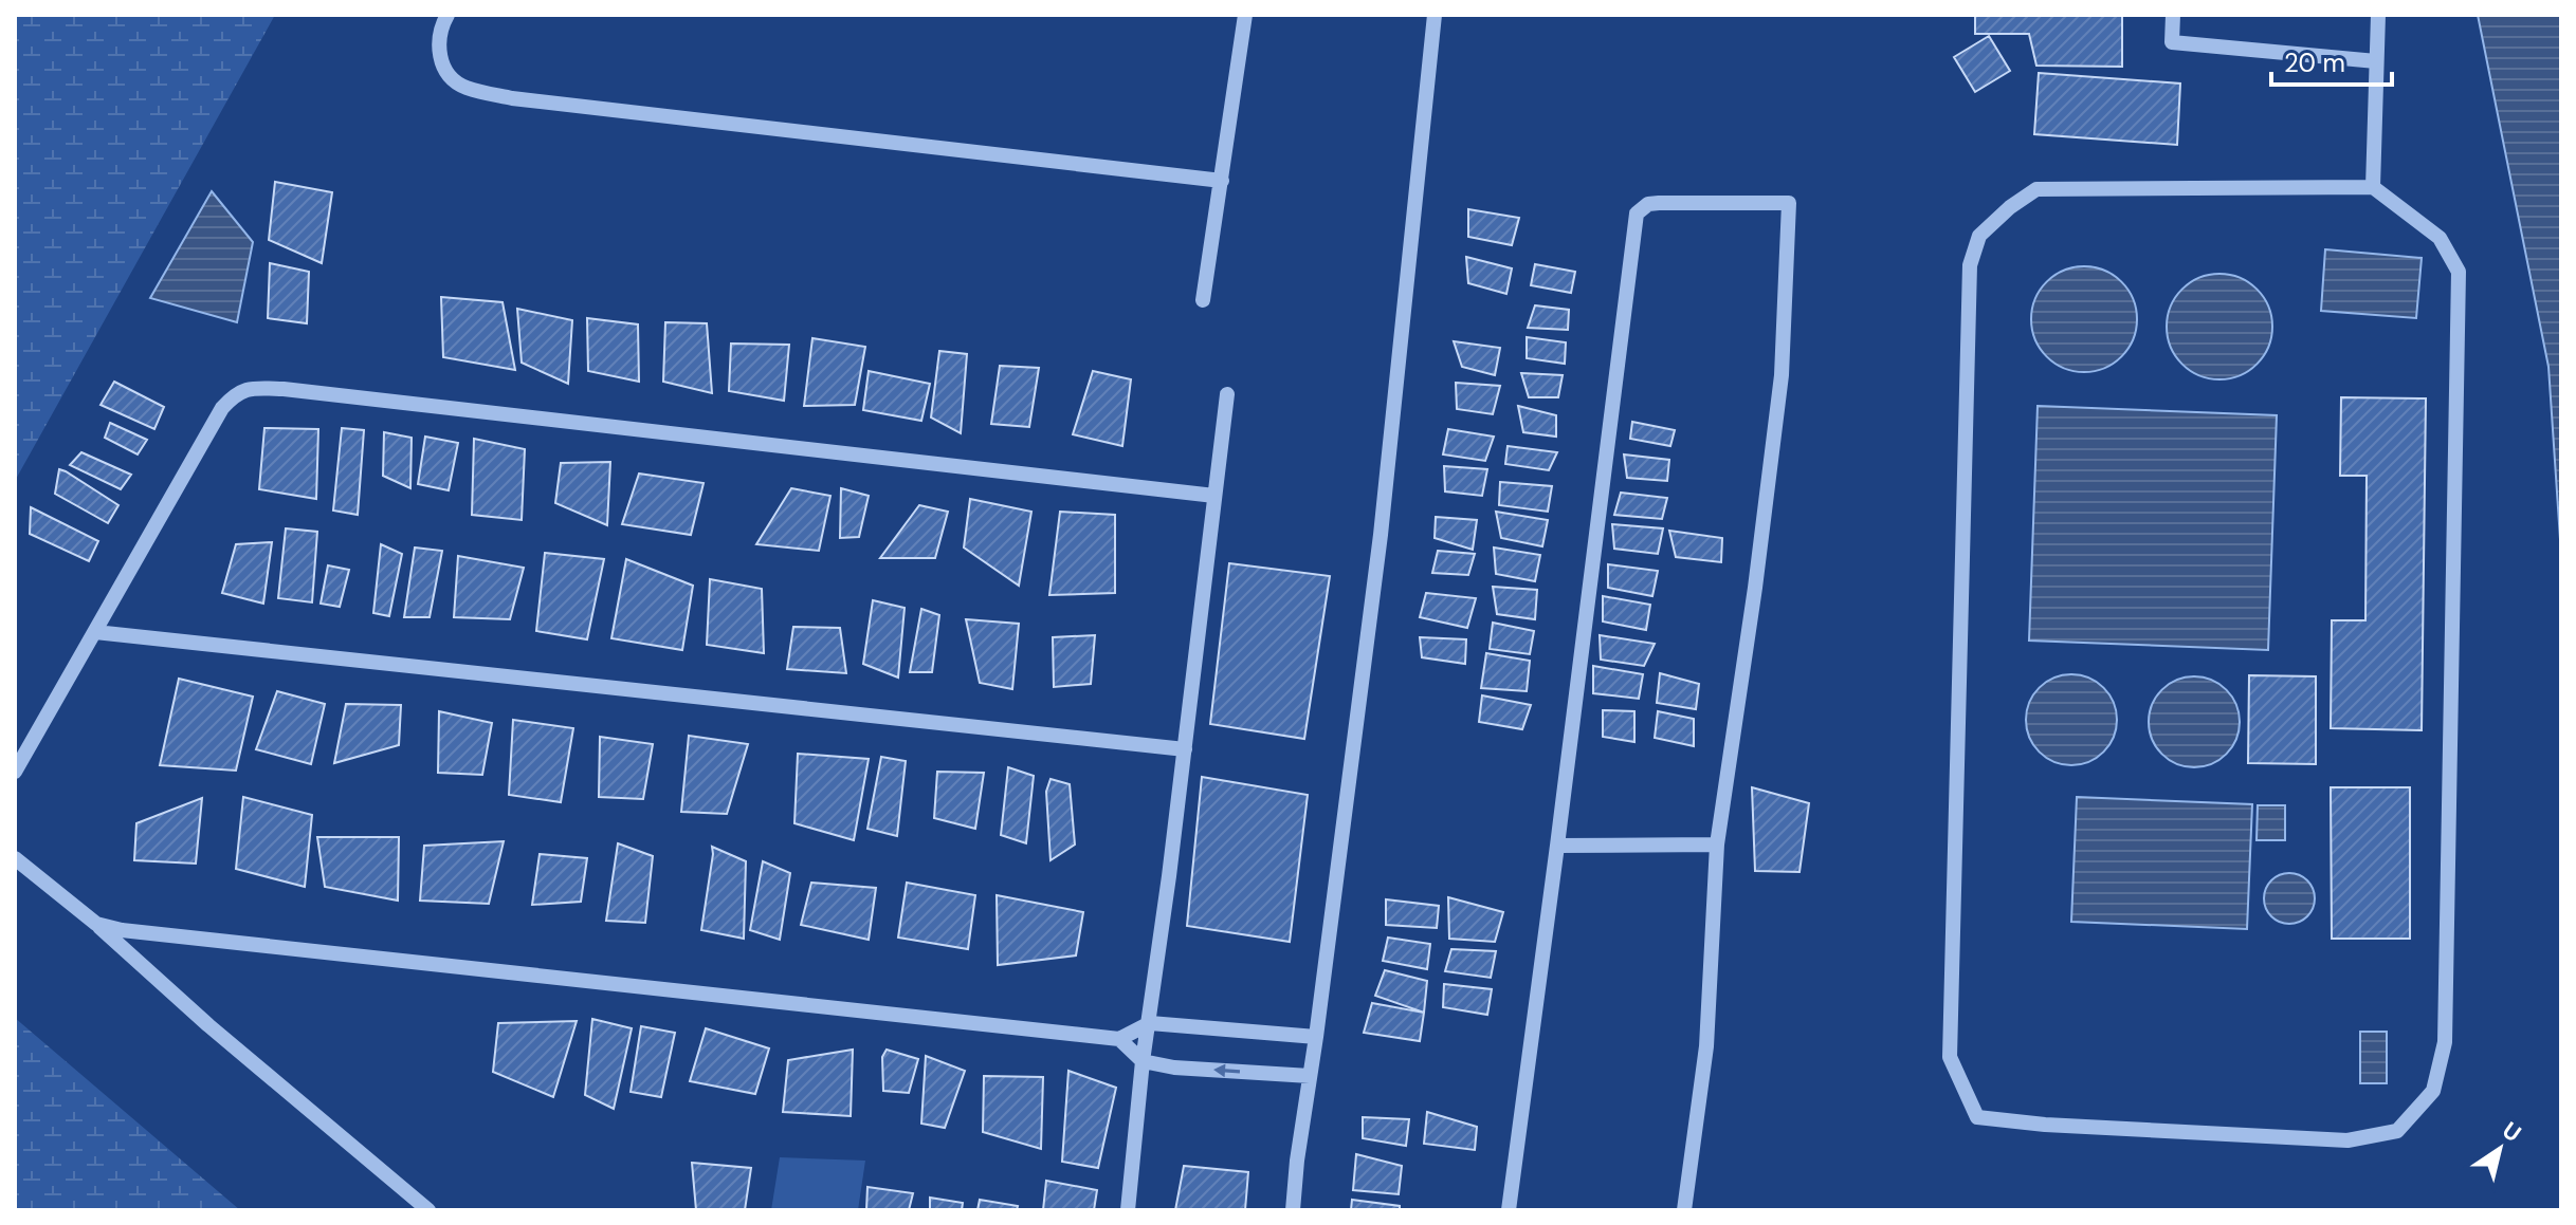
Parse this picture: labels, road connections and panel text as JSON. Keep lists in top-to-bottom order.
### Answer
{
  "scale_bar": "20 m",
  "north": "top right"
}
